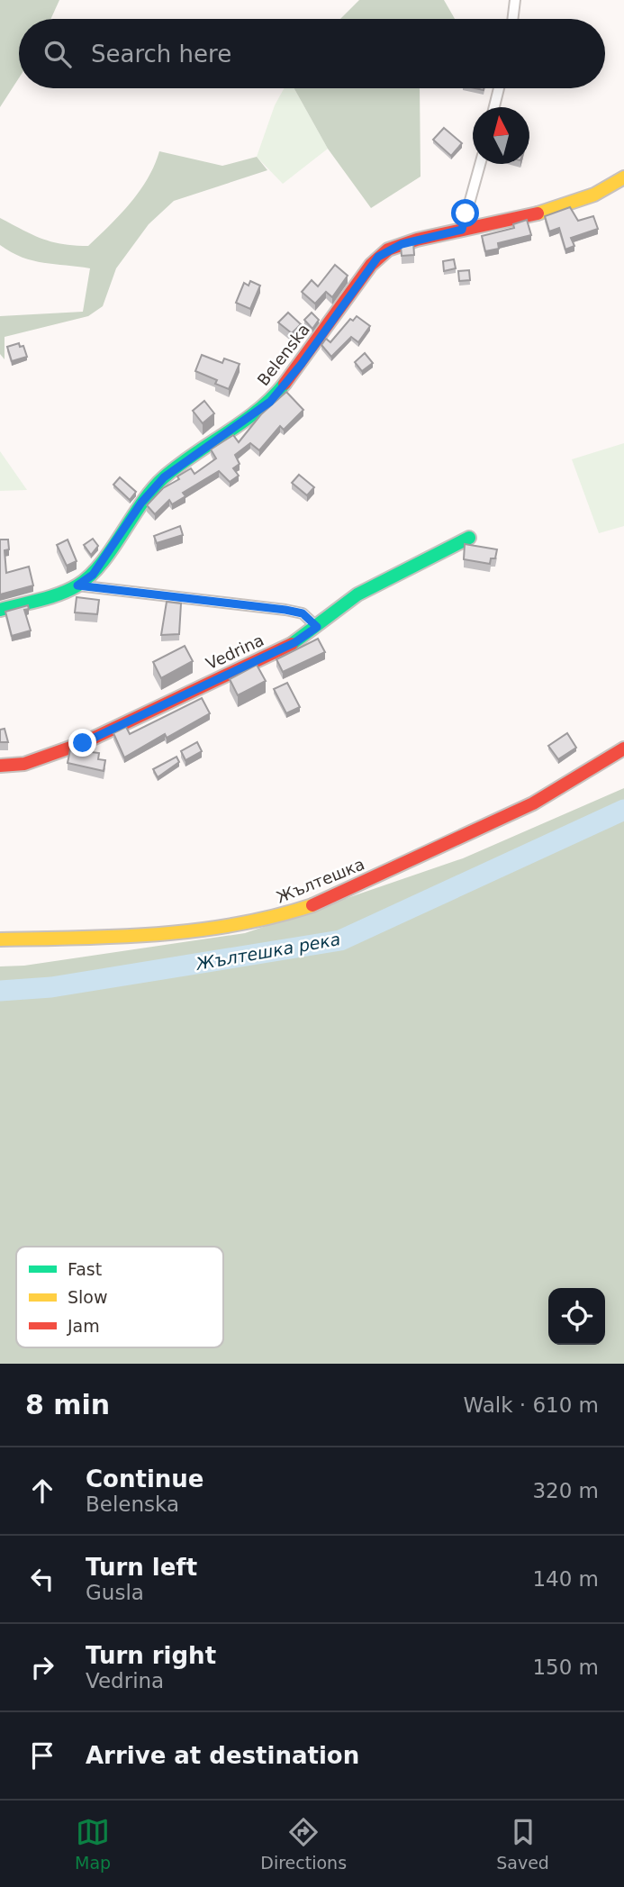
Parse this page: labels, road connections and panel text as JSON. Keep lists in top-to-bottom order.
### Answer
{
  "streets": {
    "street": ["Belenska", "Vedrina", "Жълтешка"]
  },
  "water": ["Жълтешка река"],
  "legend": ["Fast", "Slow", "Jam"],
  "north": "top",
  "page": {
    "search": "Search here",
    "heading": ["8 min", "Walk · 610 m"],
    "list": [
      ["Continue", "Belenska", "320 m"],
      ["Turn left", "Gusla", "140 m"],
      ["Turn right", "Vedrina", "150 m"],
      "Arrive at destination"
    ],
    "nav": ["Map", "Directions", "Saved"]
  }
}
